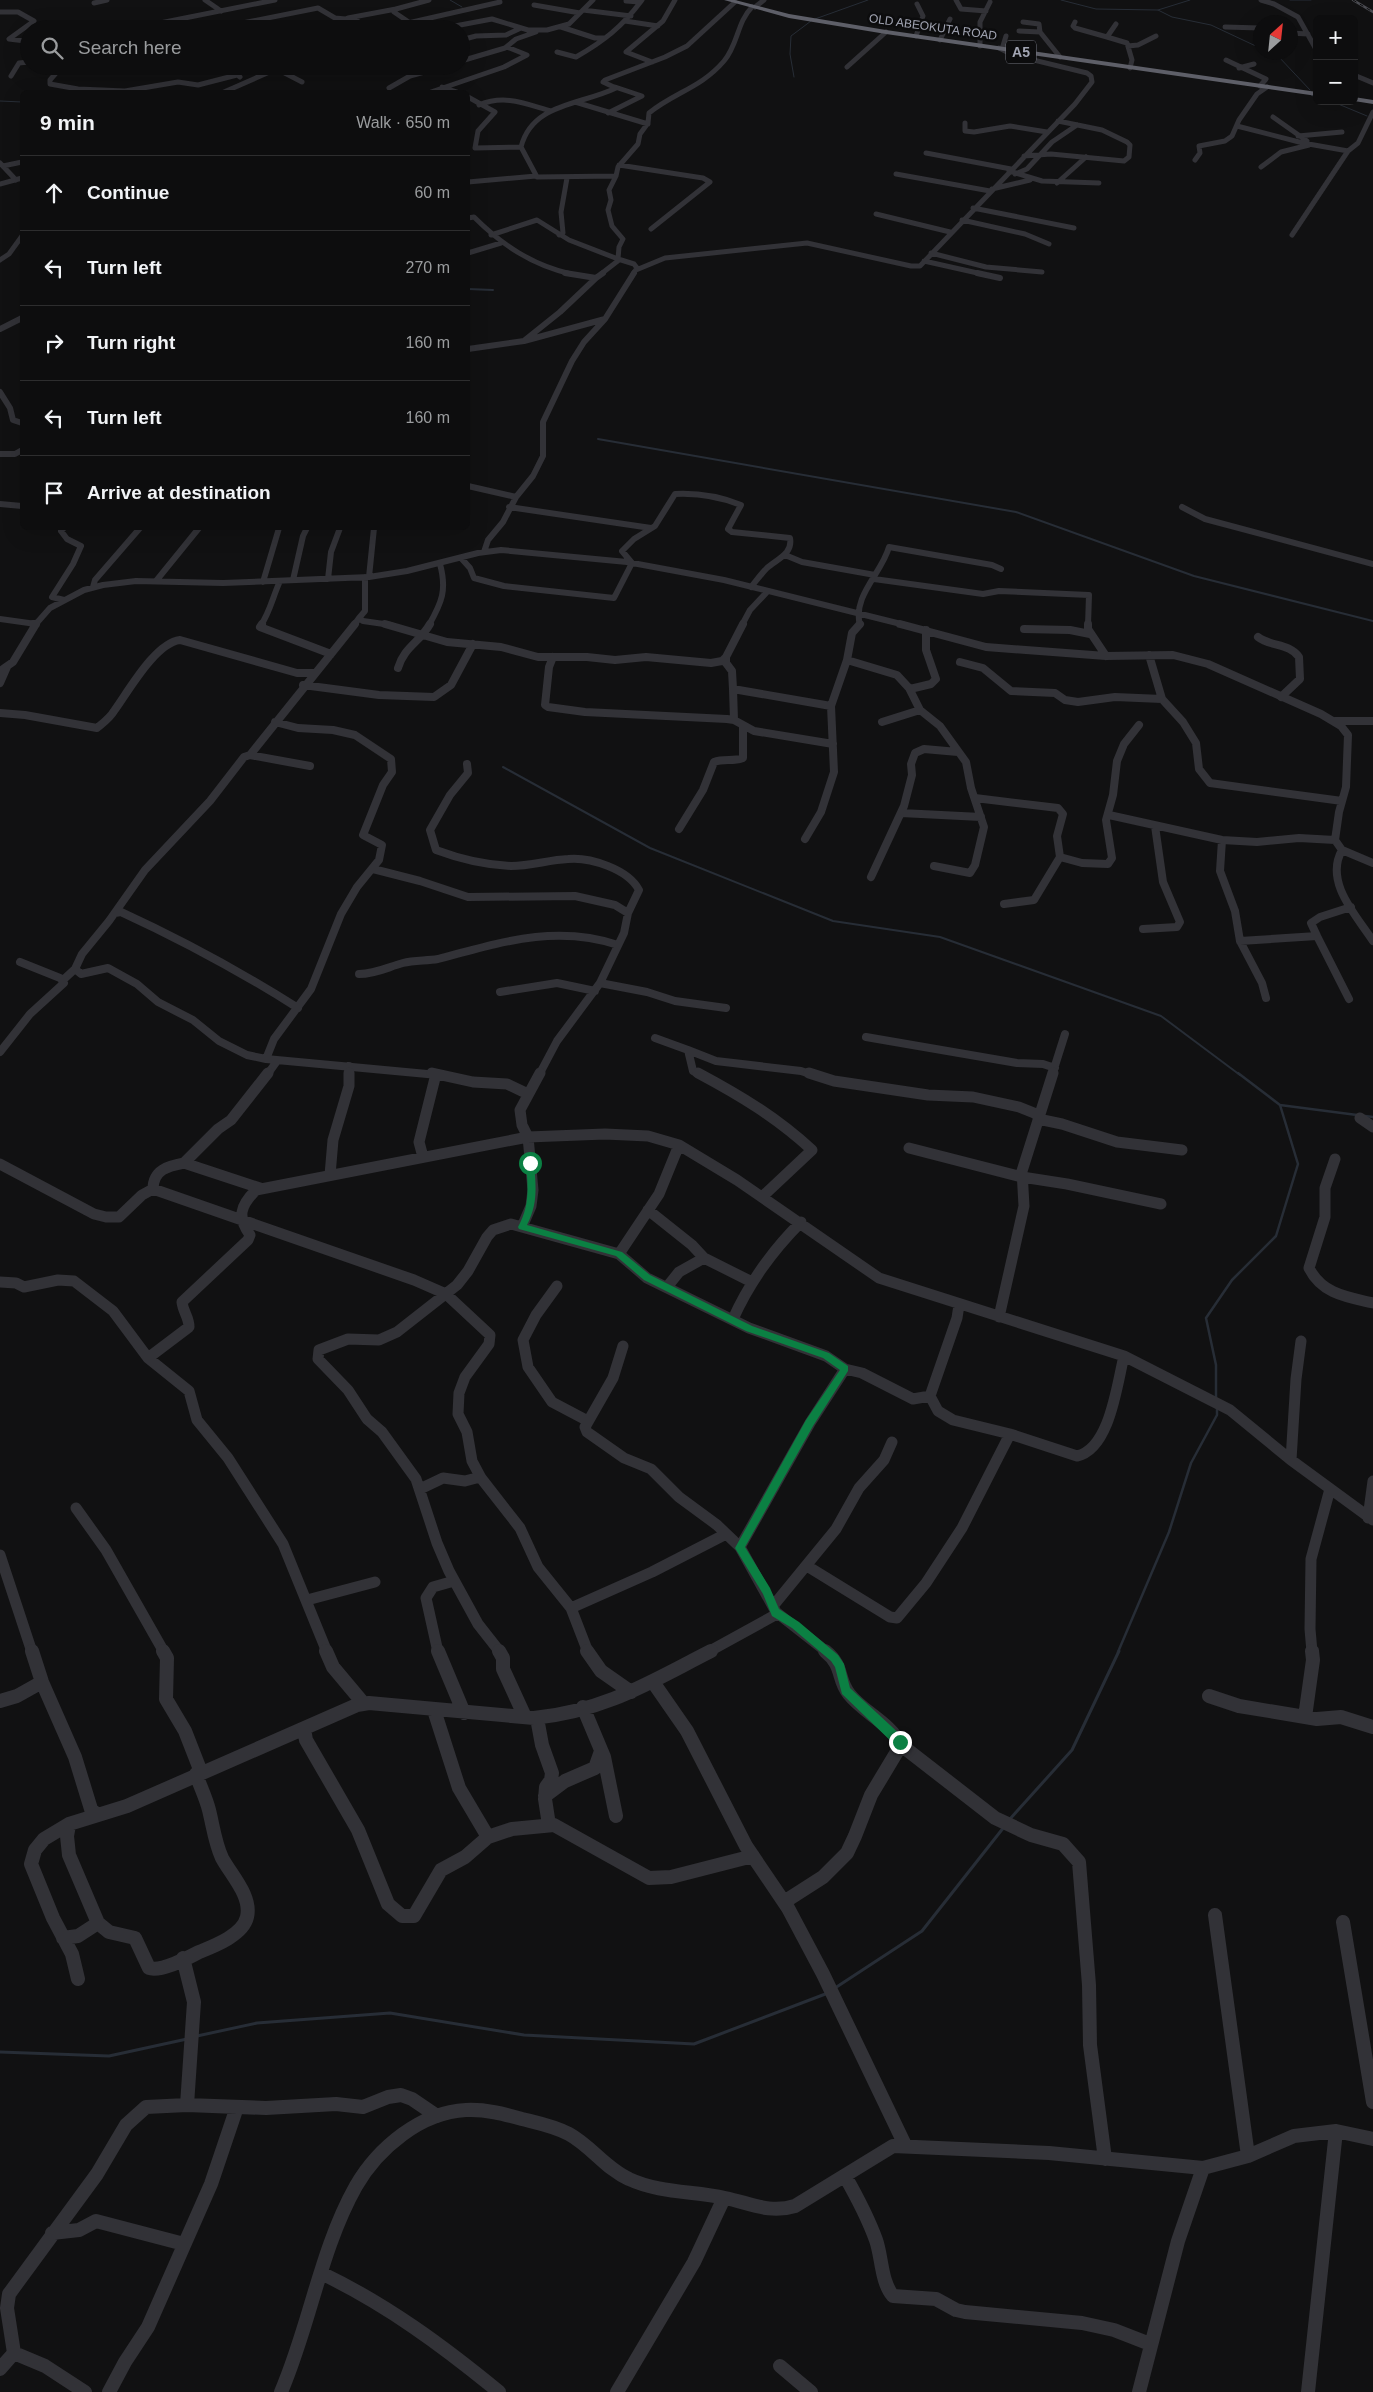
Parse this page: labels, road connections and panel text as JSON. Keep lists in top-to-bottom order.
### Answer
{
  "streets": {
    "highway": ["OLD ABEOKUTA ROAD", "A5"]
  },
  "north": "top right",
  "page": {
    "map_buttons": ["+", "−"],
    "search": "Search here",
    "heading": ["9 min", "Walk · 650 m"],
    "list": [
      ["Continue", "60 m"],
      ["Turn left", "270 m"],
      ["Turn right", "160 m"],
      ["Turn left", "160 m"],
      "Arrive at destination"
    ]
  }
}
